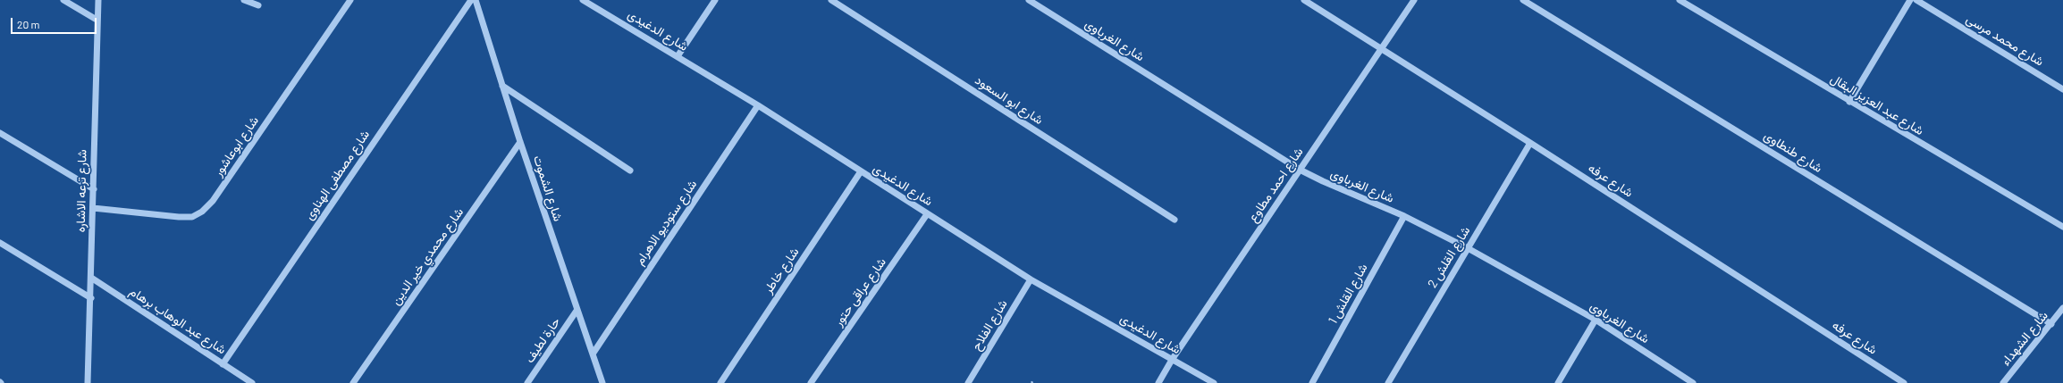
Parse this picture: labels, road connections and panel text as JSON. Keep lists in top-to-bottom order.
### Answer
{
  "streets": {
    "street": [
      "شارع الدغيدى",
      "شارع الغرباوى",
      "شارع محمد مرسى",
      "شارع ابو السعود",
      "شارع عبد العزيز البقال",
      "شارع ابوعاشور",
      "شارع طنطاوى",
      "شارع مصطفى الهناوى",
      "شارع عرفه",
      "شارع احمد مطاوع",
      "شارع الشموت",
      "شارع ترعه الاشاره",
      "شارع ستوديو الاهرام",
      "شارع محمدي خير الدين",
      "شارع القلش 2",
      "شارع خاطر",
      "شارع عراقى حتور",
      "شارع القلش 1",
      "شارع عبد الوهاب برهام",
      "شارع الفلاح",
      "شارع الشهداء",
      "حارة لطيف"
    ]
  },
  "crossings": [
    ["شارع الدغيدى", "شارع احمد مطاوع"],
    ["شارع الدغيدى", "شارع ستوديو الاهرام"],
    ["شارع الدغيدى", "شارع خاطر"],
    ["شارع الدغيدى", "شارع عراقى حتور"],
    ["شارع الدغيدى", "شارع الفلاح"],
    ["شارع الغرباوى", "شارع احمد مطاوع"],
    ["شارع الغرباوى", "شارع القلش 2"],
    ["شارع الغرباوى", "شارع القلش 1"],
    ["شارع ابوعاشور", "شارع ترعه الاشاره"],
    ["شارع طنطاوى", "شارع الشهداء"],
    ["شارع مصطفى الهناوى", "شارع عبد الوهاب برهام"],
    ["شارع عرفه", "شارع احمد مطاوع"],
    ["شارع عرفه", "شارع القلش 2"],
    ["شارع الشموت", "شارع ستوديو الاهرام"],
    ["شارع الشموت", "شارع محمدي خير الدين"],
    ["شارع الشموت", "حارة لطيف"],
    ["شارع ترعه الاشاره", "شارع عبد الوهاب برهام"]
  ],
  "scale_bar": "20 m"
}
